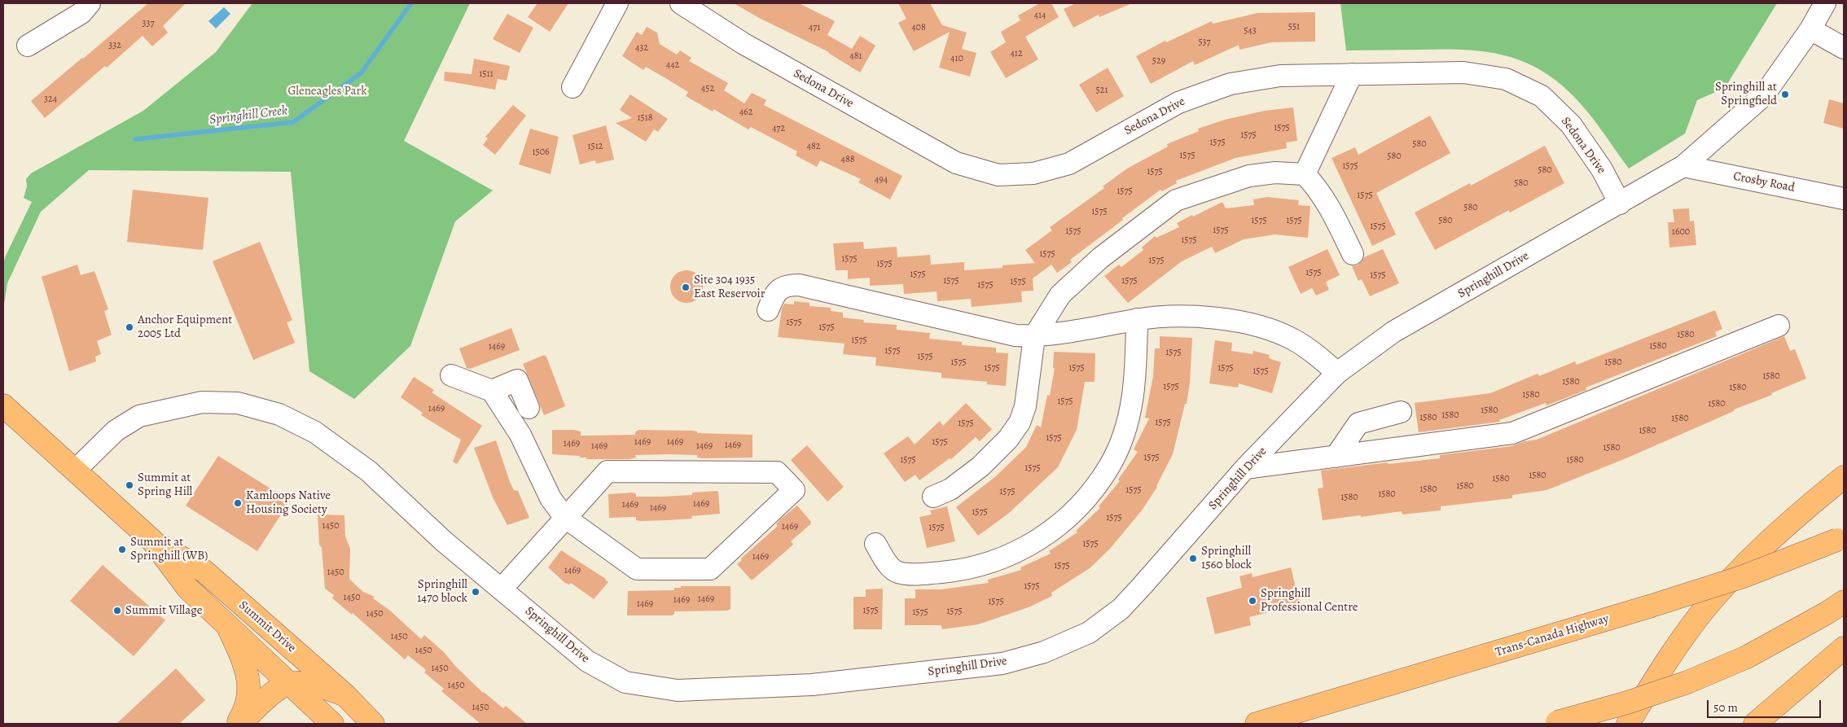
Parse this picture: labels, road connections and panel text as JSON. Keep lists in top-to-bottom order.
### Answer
{
  "streets": {
    "main road": ["Summit Drive", "Trans-Canada Highway"],
    "street": ["Sedona Drive", "Crosby Road", "Springhill Drive"]
  },
  "crossings": [
    ["Sedona Drive", "Springhill Drive"],
    ["Crosby Road", "Springhill Drive"],
    ["Springhill Drive", "Summit Drive"]
  ],
  "water": ["Springhill Creek"],
  "parks": ["Gleneagles Park"],
  "places": [
    "Springhill at Springfield",
    "Site 304 1935 East Reservoir",
    "Anchor Equipment 2005 Ltd",
    "Summit at Spring Hill",
    "Kamloops Native Housing Society",
    "Summit at Springhill (WB)",
    "Springhill 1560 block",
    "Springhill 1470 block",
    "Springhill Professional Centre",
    "Summit Village"
  ],
  "house_numbers": [
    "414",
    "337",
    "551",
    "471",
    "408",
    "543",
    "537",
    "332",
    "432",
    "412",
    "481",
    "410",
    "529",
    "442",
    "1511",
    "452",
    "521",
    "324",
    "462",
    "1518",
    "1575",
    "472",
    "1575",
    "1575",
    "580",
    "1512",
    "482",
    "1506",
    "1575",
    "580",
    "488",
    "1575",
    "580",
    "1575",
    "494",
    "580",
    "1575",
    "1575",
    "580",
    "1575",
    "1575",
    "1575",
    "580",
    "1575",
    "1575",
    "1575",
    "1600",
    "1575",
    "1575",
    "1575",
    "1575",
    "1575",
    "1575",
    "1575",
    "1575",
    "1575",
    "1575",
    "1575",
    "1575",
    "1575",
    "1575",
    "1580",
    "1575",
    "1580",
    "1469",
    "1575",
    "1575",
    "1575",
    "1575",
    "1580",
    "1575",
    "1575",
    "1575",
    "1575",
    "1580",
    "1580",
    "1575",
    "1580",
    "1580",
    "1575",
    "1580",
    "1469",
    "1580",
    "1580",
    "1580",
    "1580",
    "1575",
    "1575",
    "1580",
    "1575",
    "1469",
    "1469",
    "1575",
    "1469",
    "1469",
    "1469",
    "1469",
    "1580",
    "1575",
    "1575",
    "1580",
    "1575",
    "1580",
    "1580",
    "1580",
    "1580",
    "1575",
    "1575",
    "1580",
    "1580",
    "1469",
    "1469",
    "1469",
    "1575",
    "1575",
    "1450",
    "1469",
    "1575",
    "1575",
    "1469",
    "1575",
    "1469",
    "1450",
    "1575",
    "1450",
    "1469",
    "1469",
    "1575",
    "1469",
    "1575",
    "1575",
    "1575",
    "1450",
    "1450",
    "1450",
    "1450",
    "1450",
    "1450"
  ],
  "scale_bar": "50 m"
}
